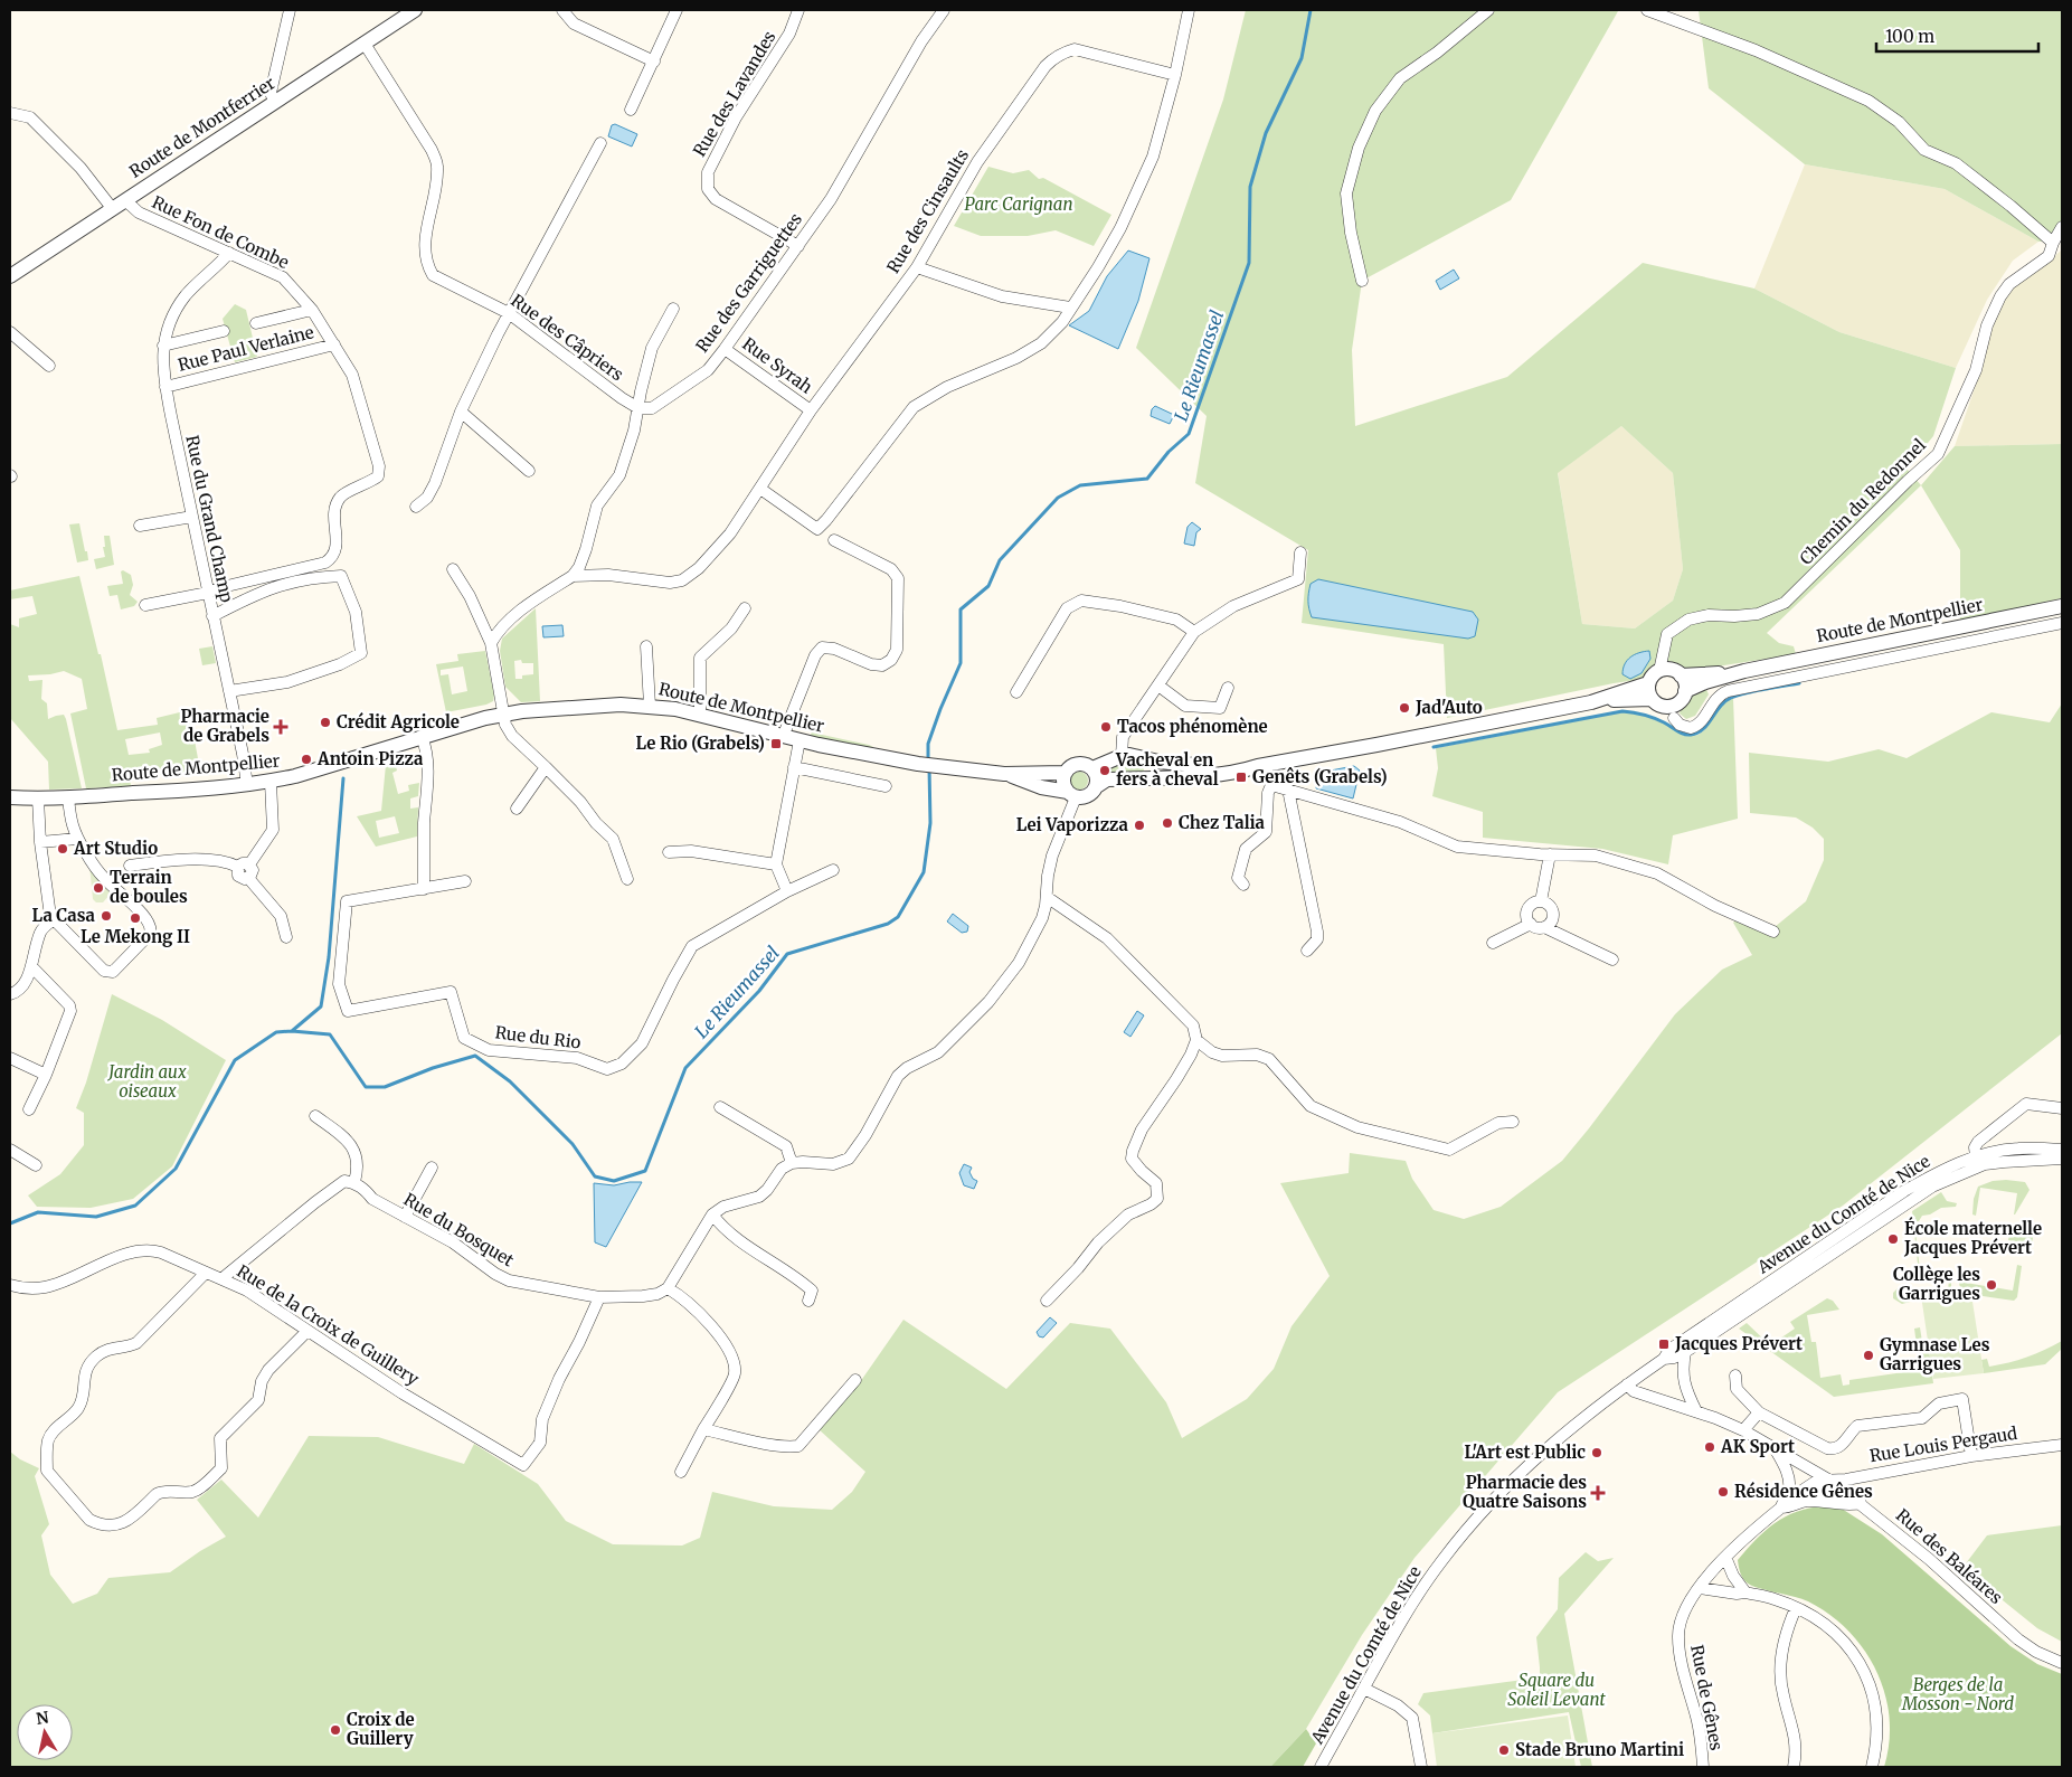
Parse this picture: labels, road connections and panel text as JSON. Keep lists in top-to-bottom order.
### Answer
{
  "streets": {
    "street": [
      "Rue des Lavandes",
      "Route de Montferrier",
      "Rue des Cinsaults",
      "Rue Fon de Combe",
      "Rue des Garriguettes",
      "Rue des Câpriers",
      "Rue Paul Verlaine",
      "Rue Syrah",
      "Chemin du Redonnel",
      "Rue du Grand Champ",
      "Route de Montpellier",
      "Rue du Rio",
      "Avenue du Comté de Nice",
      "Rue du Bosquet",
      "Rue de la Croix de Guillery",
      "Rue Louis Pergaud",
      "Rue des Baléares",
      "Rue de Gênes"
    ]
  },
  "crossings": [
    ["Rue des Lavandes", "Rue des Garriguettes"],
    ["Route de Montferrier", "Rue Fon de Combe"],
    ["Route de Montferrier", "Rue des Câpriers"],
    ["Rue des Cinsaults", "Rue Syrah"],
    ["Rue Fon de Combe", "Rue Paul Verlaine"],
    ["Rue Fon de Combe", "Rue du Grand Champ"],
    ["Rue des Garriguettes", "Rue des Câpriers"],
    ["Rue des Garriguettes", "Rue Syrah"],
    ["Rue Paul Verlaine", "Rue du Grand Champ"],
    ["Chemin du Redonnel", "Route de Montpellier"],
    ["Rue du Grand Champ", "Route de Montpellier"],
    ["Avenue du Comté de Nice", "Rue des Baléares"],
    ["Rue du Bosquet", "Rue de la Croix de Guillery"],
    ["Rue Louis Pergaud", "Rue des Baléares"],
    ["Rue Louis Pergaud", "Rue de Gênes"],
    ["Rue des Baléares", "Rue de Gênes"]
  ],
  "water": ["Le Rieumassel"],
  "parks": [
    "Parc Carignan",
    "Jardin aux oiseaux",
    "Square du Soleil Levant",
    "Berges de la Mosson - Nord"
  ],
  "places": {
    "other": [
      "Jad'Auto",
      "Crédit Agricole",
      "Tacos phénomène",
      "Antoin Pizza",
      "Vacheval en fers à cheval",
      "Chez Talia",
      "Lei Vaporizza",
      "Art Studio",
      "Terrain de boules",
      "La Casa",
      "Le Mekong II",
      "École maternelle Jacques Prévert",
      "Collège les Garrigues",
      "Gymnase Les Garrigues",
      "AK Sport",
      "L'Art est Public",
      "Résidence Gênes",
      "Croix de Guillery",
      "Stade Bruno Martini"
    ],
    "health": ["Pharmacie de Grabels", "Pharmacie des Quatre Saisons"],
    "transit": ["Le Rio (Grabels)", "Genêts (Grabels)", "Jacques Prévert"]
  },
  "scale_bar": "100 m",
  "north": "top"
}
